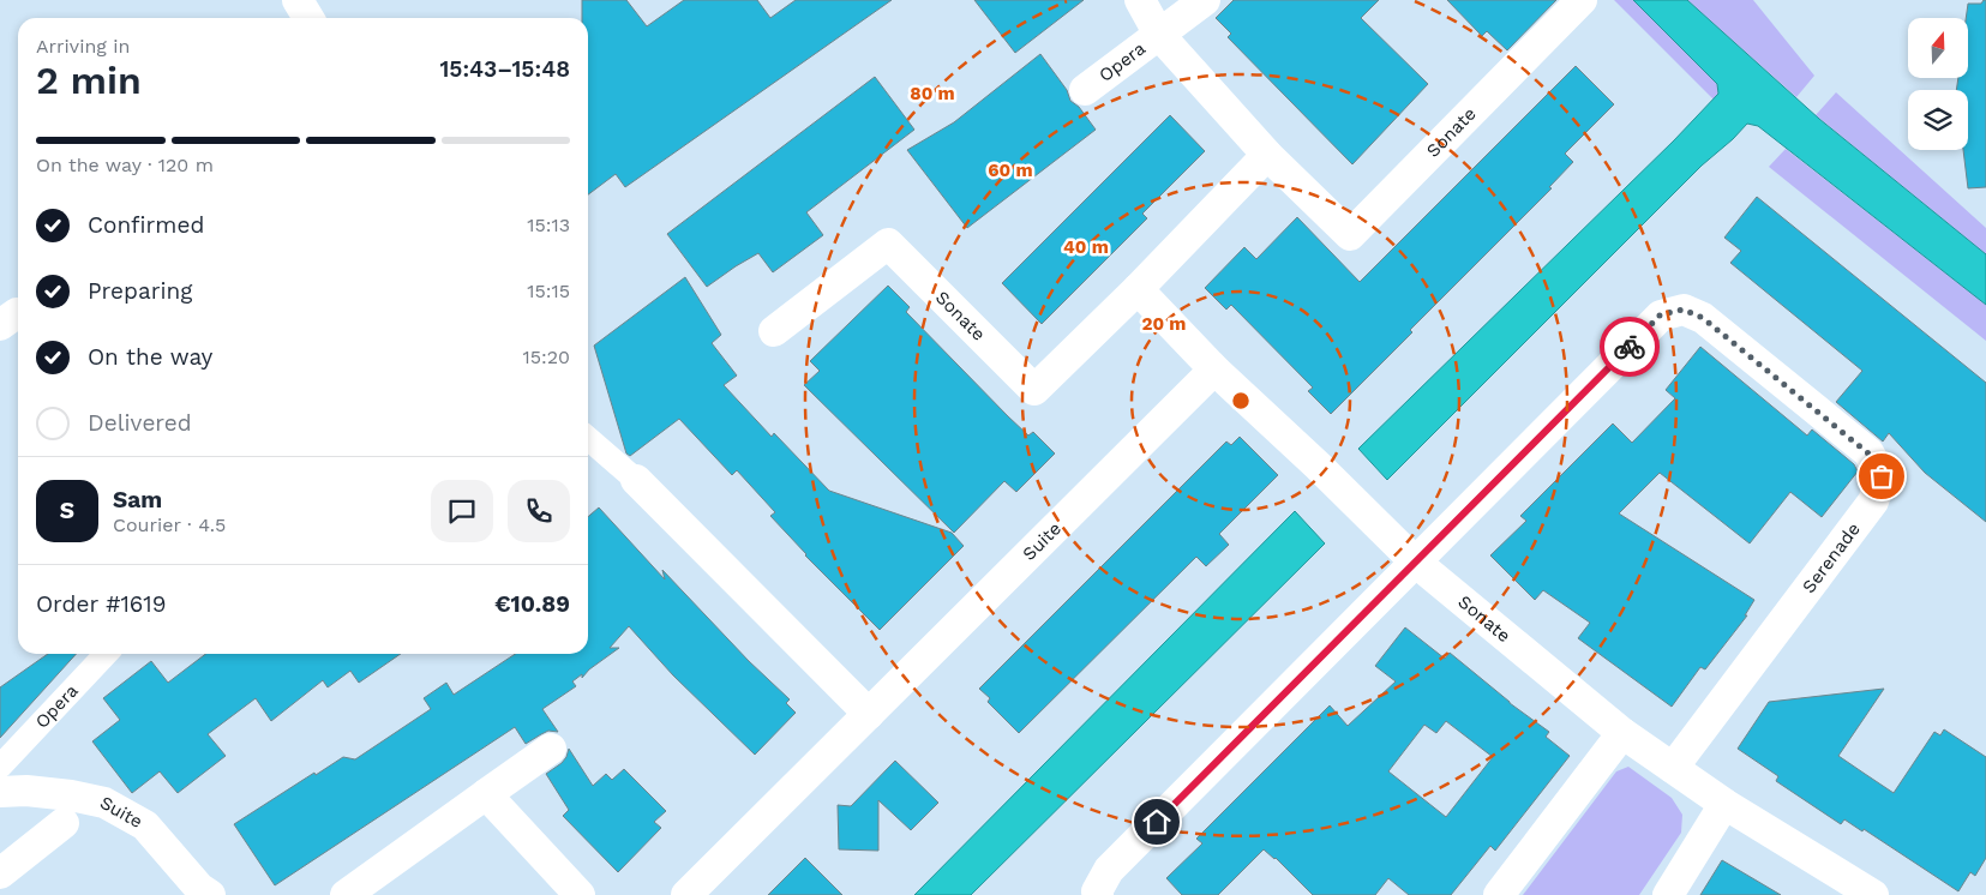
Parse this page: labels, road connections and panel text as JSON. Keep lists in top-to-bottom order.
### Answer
{
  "streets": {
    "street": [
      "Opera",
      "Sonate",
      "Suite",
      "Serenade"
    ]
  },
  "crossings": [
    ["Opera", "Sonate"],
    ["Sonate", "Suite"],
    ["Sonate", "Serenade"]
  ],
  "north": "top",
  "page": {
    "heading": ["2 min", "Arriving in", "15:43–15:48"],
    "panel": [
      "Sam",
      "Courier · 4.5",
      "Order #1619",
      "€10.89"
    ],
    "bar": "On the way · 120 m",
    "list": [
      ["Confirmed", "15:13"],
      ["Preparing", "15:15"],
      ["On the way", "15:20"],
      "Delivered"
    ],
    "round": "S"
  },
  "rings": [
    "80 m",
    "60 m",
    "40 m",
    "20 m"
  ]
}
